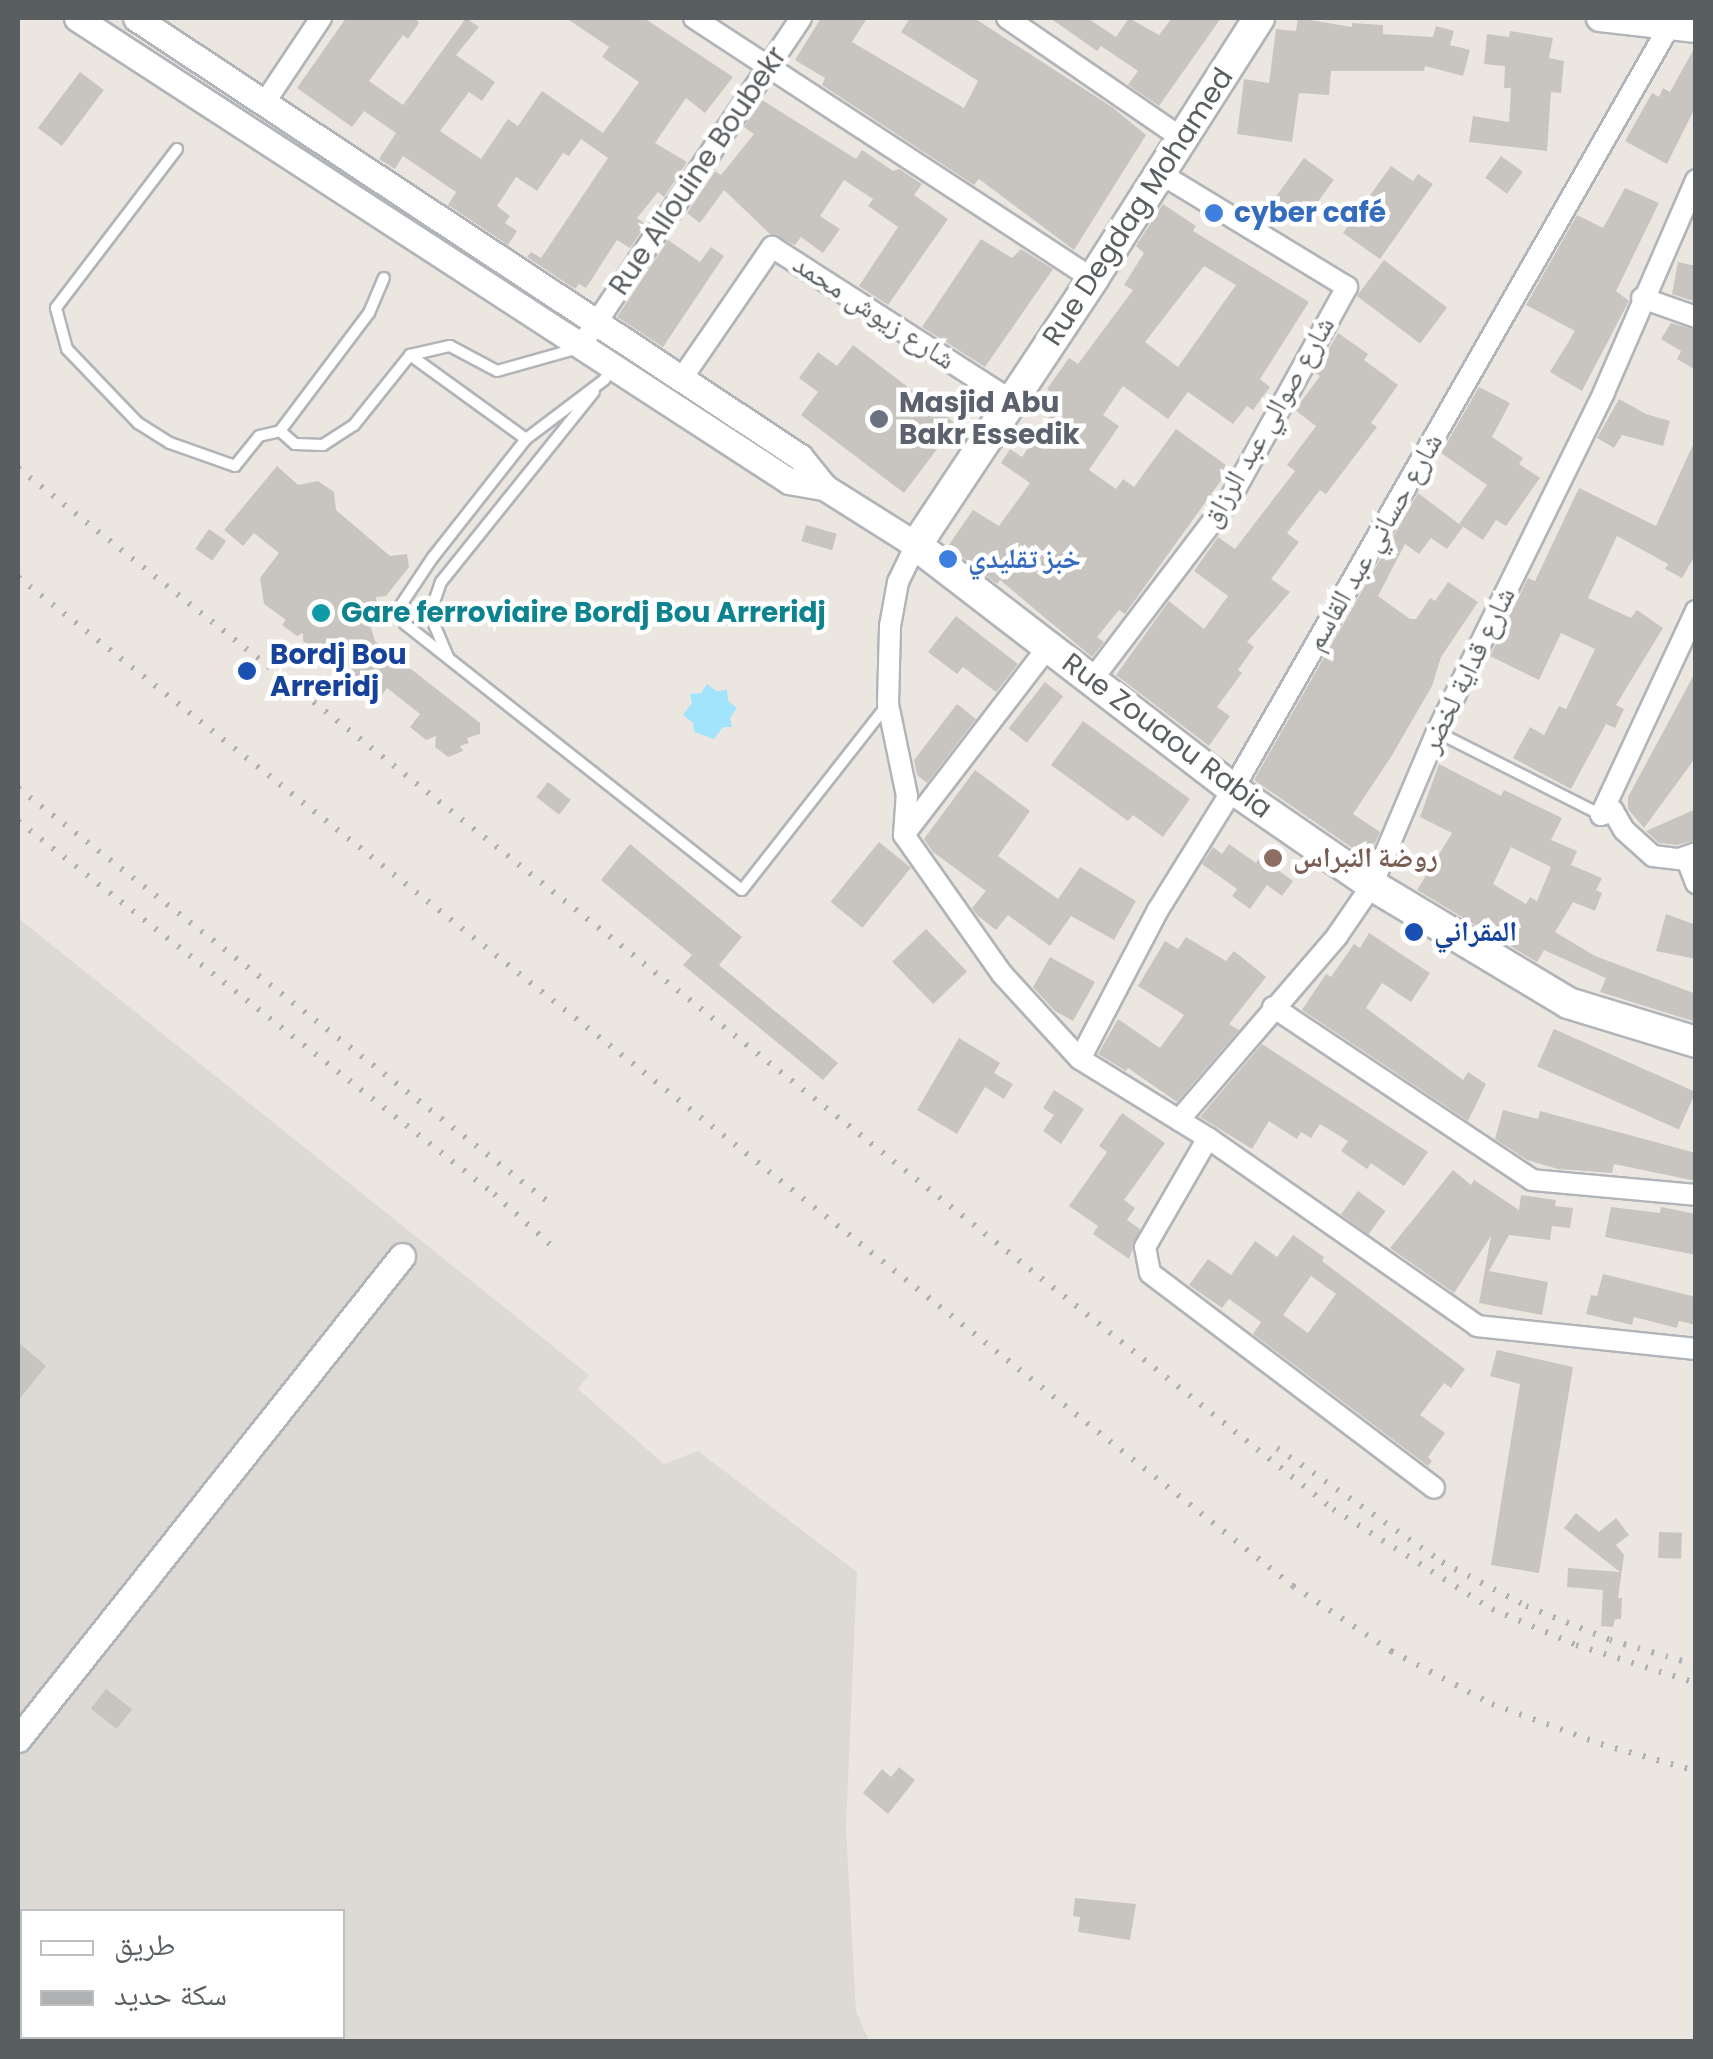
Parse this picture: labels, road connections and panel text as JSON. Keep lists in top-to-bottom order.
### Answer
{
  "streets": {
    "main road": ["Rue Degdag Mohamed", "Rue Zouaou Rabia"],
    "street": [
      "Rue Allouine Boubekr",
      "شارع زيوش محمد",
      "شارع صوالي عبد الرزاق",
      "شارع حساني عبد القاسم",
      "شارع قداية لخضر"
    ]
  },
  "crossings": [
    ["Rue Degdag Mohamed", "شارع زيوش محمد"],
    ["Rue Degdag Mohamed", "شارع صوالي عبد الرزاق"],
    ["Rue Degdag Mohamed", "Rue Zouaou Rabia"],
    ["شارع صوالي عبد الرزاق", "Rue Zouaou Rabia"],
    ["شارع حساني عبد القاسم", "Rue Zouaou Rabia"],
    ["شارع قداية لخضر", "Rue Zouaou Rabia"]
  ],
  "places": [
    "cyber café",
    "Masjid Abu Bakr Essedik",
    "خبز تقليدي",
    "Gare ferroviaire Bordj Bou Arreridj",
    "Bordj Bou Arreridj",
    "روضة النبراس",
    "المقراني"
  ],
  "legend": ["طريق", "سكة حديد"]
}
